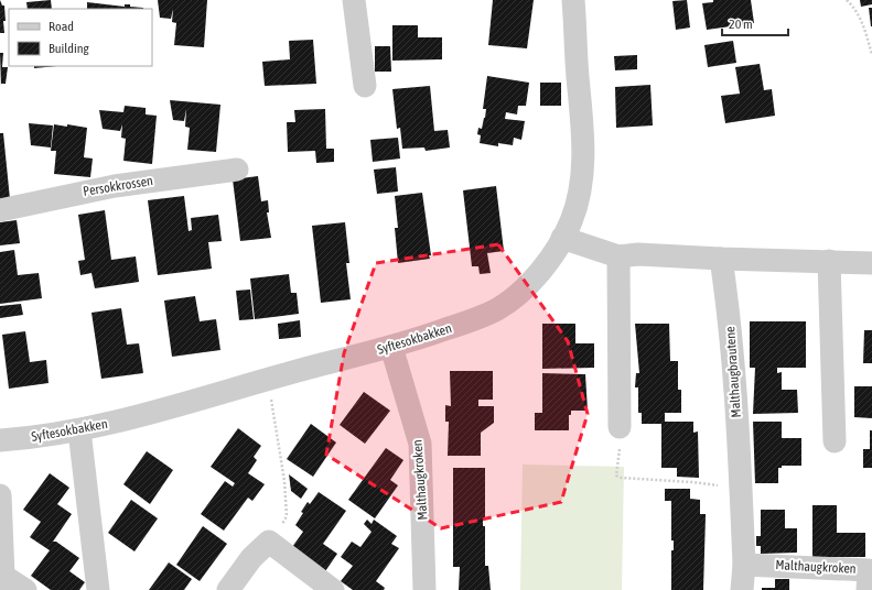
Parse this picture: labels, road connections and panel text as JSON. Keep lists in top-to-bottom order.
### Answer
{
  "streets": {
    "street": [
      "Persokkrossen",
      "Syftesokbakken",
      "Malthaugbrautene",
      "Malthaugkroken"
    ]
  },
  "crossings": [
    ["Syftesokbakken", "Malthaugkroken"]
  ],
  "legend": ["Road", "Building"],
  "scale_bar": "20 m"
}
